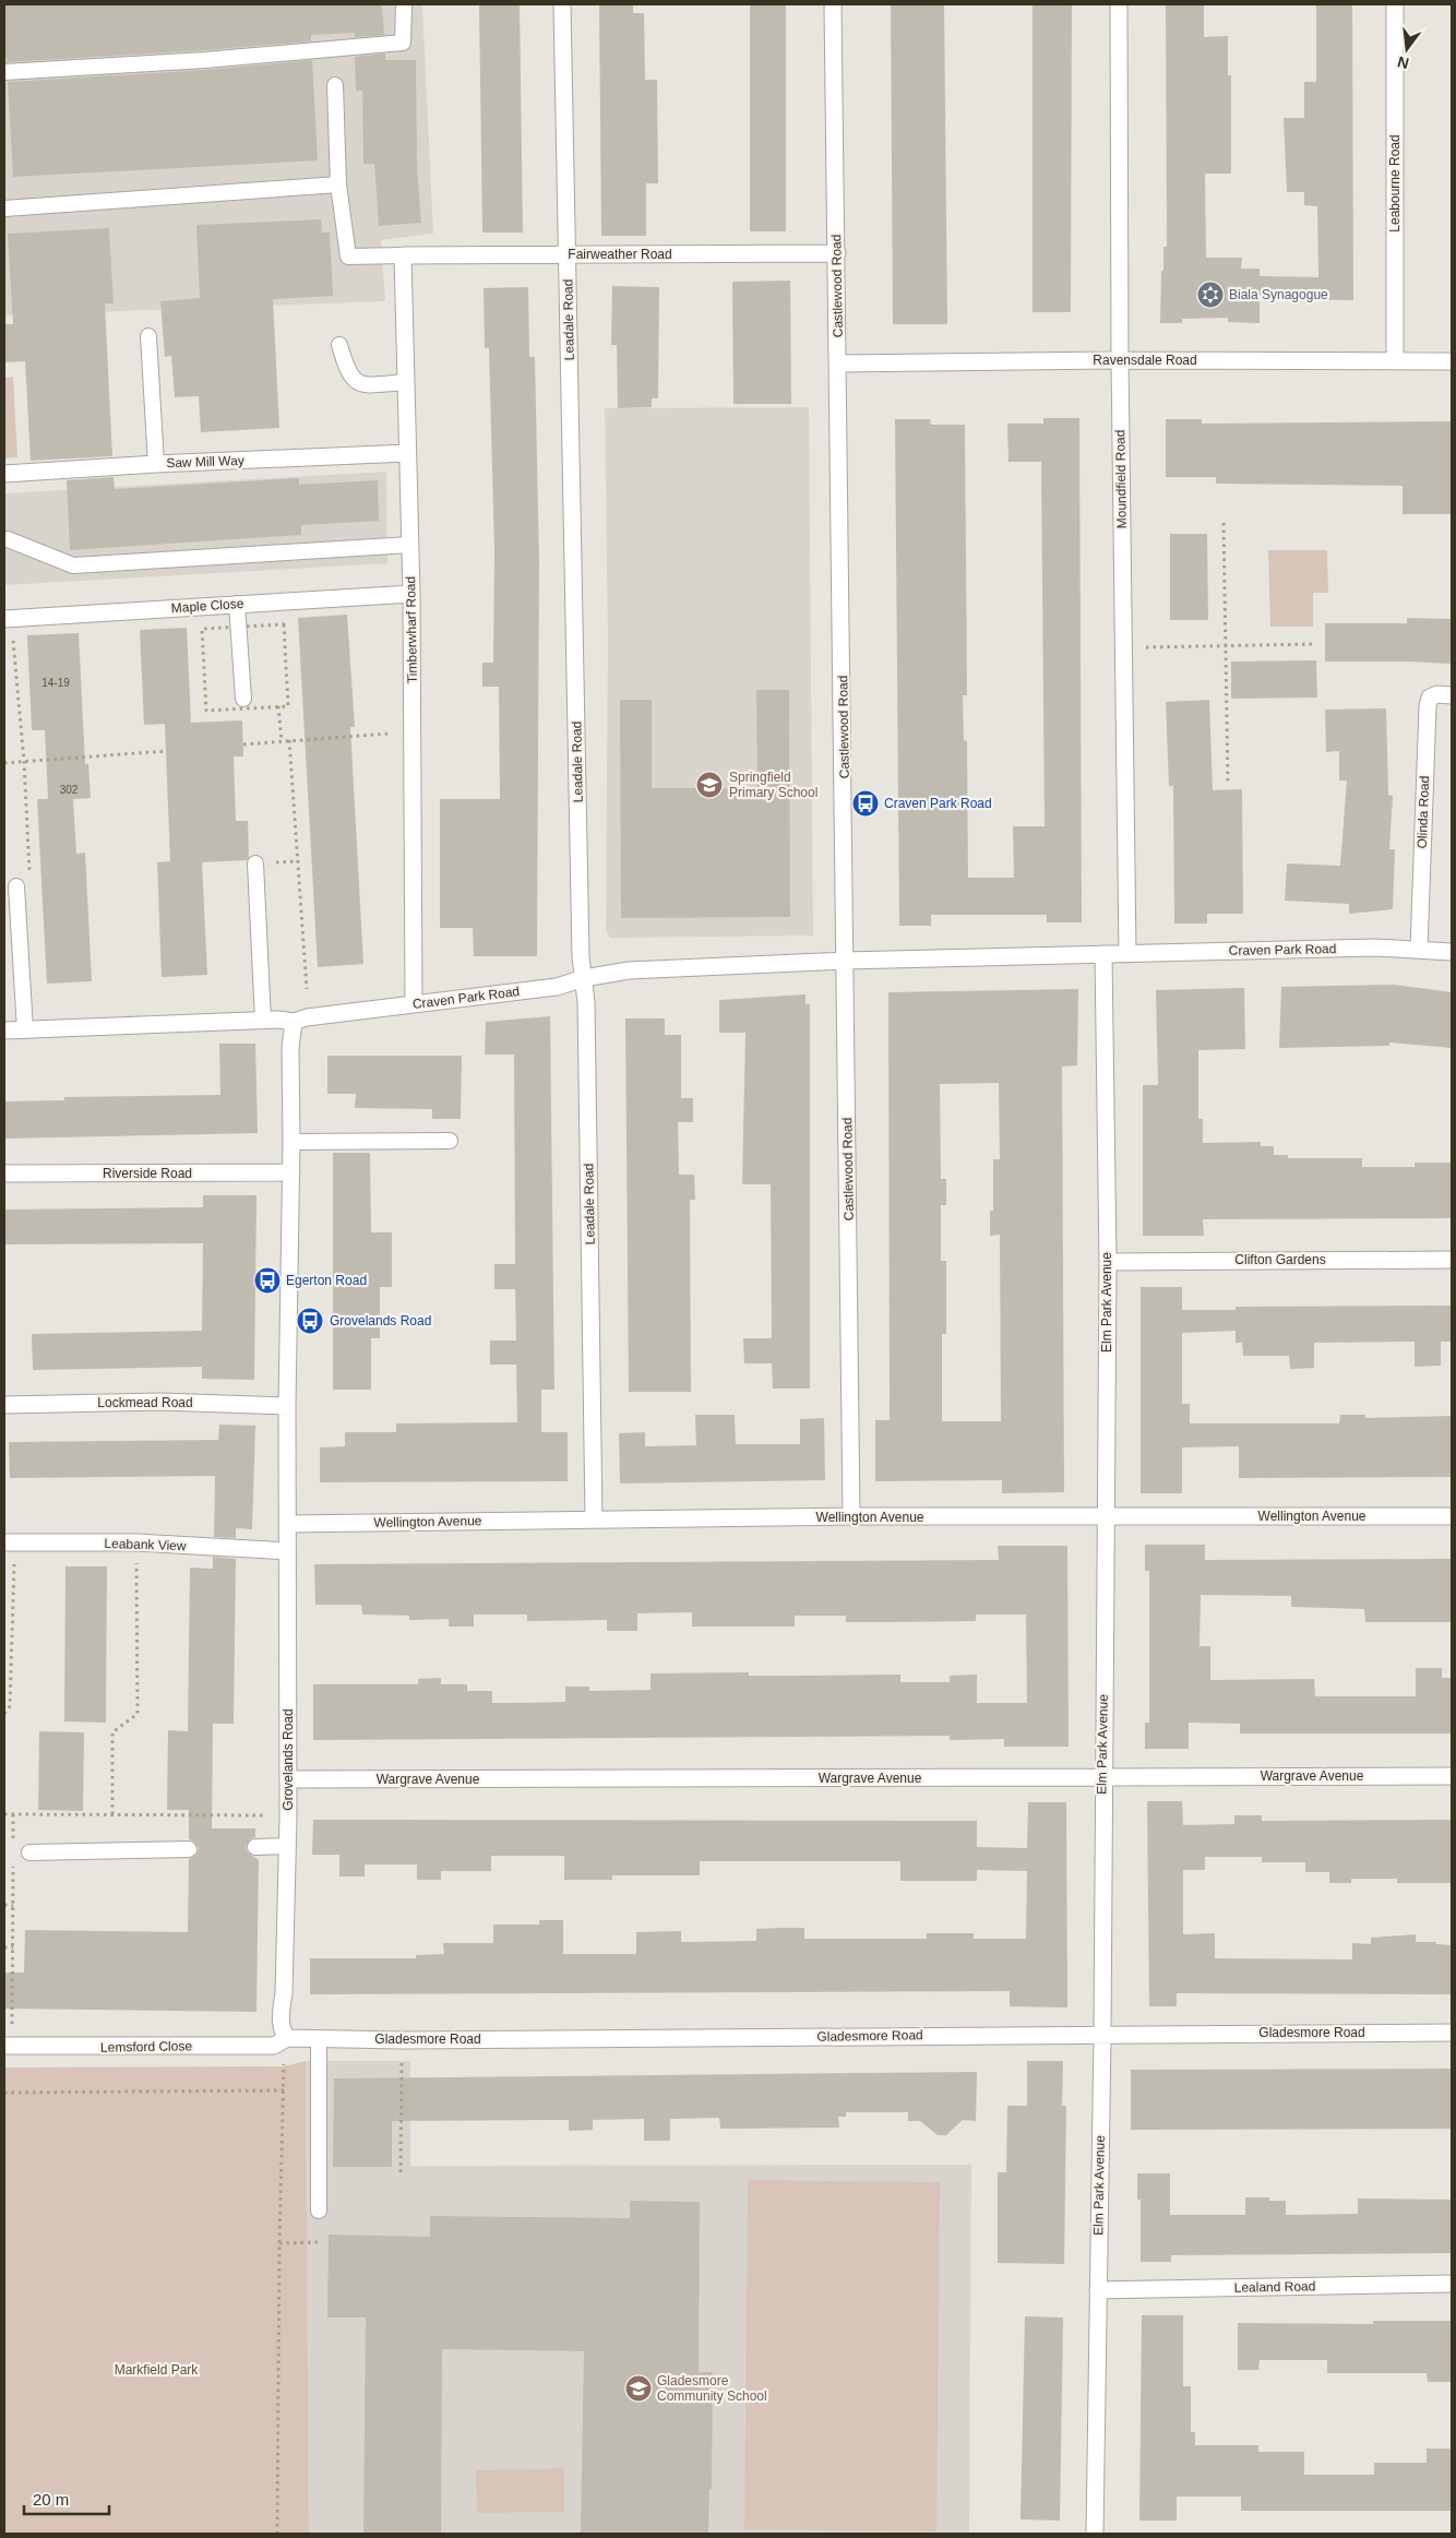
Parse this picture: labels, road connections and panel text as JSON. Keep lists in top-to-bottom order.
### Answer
{
  "streets": {
    "street": [
      "Leabourne Road",
      "Fairweather Road",
      "Castlewood Road",
      "Leadale Road",
      "Ravensdale Road",
      "Saw Mill Way",
      "Moundfield Road",
      "Maple Close",
      "Timberwharf Road",
      "Olinda Road",
      "Craven Park Road",
      "Riverside Road",
      "Clifton Gardens",
      "Elm Park Avenue",
      "Lockmead Road",
      "Wellington Avenue",
      "Leabank View",
      "Grovelands Road",
      "Wargrave Avenue",
      "Gladesmore Road",
      "Lemsford Close",
      "Lealand Road"
    ]
  },
  "crossings": [
    ["Leabourne Road", "Ravensdale Road"],
    ["Fairweather Road", "Castlewood Road"],
    ["Fairweather Road", "Leadale Road"],
    ["Fairweather Road", "Timberwharf Road"],
    ["Castlewood Road", "Ravensdale Road"],
    ["Castlewood Road", "Craven Park Road"],
    ["Castlewood Road", "Wellington Avenue"],
    ["Leadale Road", "Craven Park Road"],
    ["Leadale Road", "Wellington Avenue"],
    ["Ravensdale Road", "Moundfield Road"],
    ["Saw Mill Way", "Timberwharf Road"],
    ["Moundfield Road", "Craven Park Road"],
    ["Maple Close", "Timberwharf Road"],
    ["Timberwharf Road", "Craven Park Road"],
    ["Olinda Road", "Craven Park Road"],
    ["Craven Park Road", "Elm Park Avenue"],
    ["Craven Park Road", "Grovelands Road"],
    ["Riverside Road", "Grovelands Road"],
    ["Clifton Gardens", "Elm Park Avenue"],
    ["Elm Park Avenue", "Wellington Avenue"],
    ["Elm Park Avenue", "Wargrave Avenue"],
    ["Elm Park Avenue", "Gladesmore Road"],
    ["Elm Park Avenue", "Lealand Road"],
    ["Lockmead Road", "Grovelands Road"],
    ["Wellington Avenue", "Grovelands Road"],
    ["Leabank View", "Grovelands Road"],
    ["Grovelands Road", "Wargrave Avenue"],
    ["Grovelands Road", "Gladesmore Road"],
    ["Grovelands Road", "Lemsford Close"],
    ["Gladesmore Road", "Lemsford Close"]
  ],
  "parks": ["Markfield Park"],
  "places": {
    "synagogue": ["Biala Synagogue"],
    "school or university": ["Springfield Primary School", "Gladesmore Community School"],
    "bus stop": ["Craven Park Road", "Egerton Road", "Grovelands Road"]
  },
  "house_numbers": ["14-19", "302"],
  "scale_bar": "20 m",
  "north": "bottom"
}
